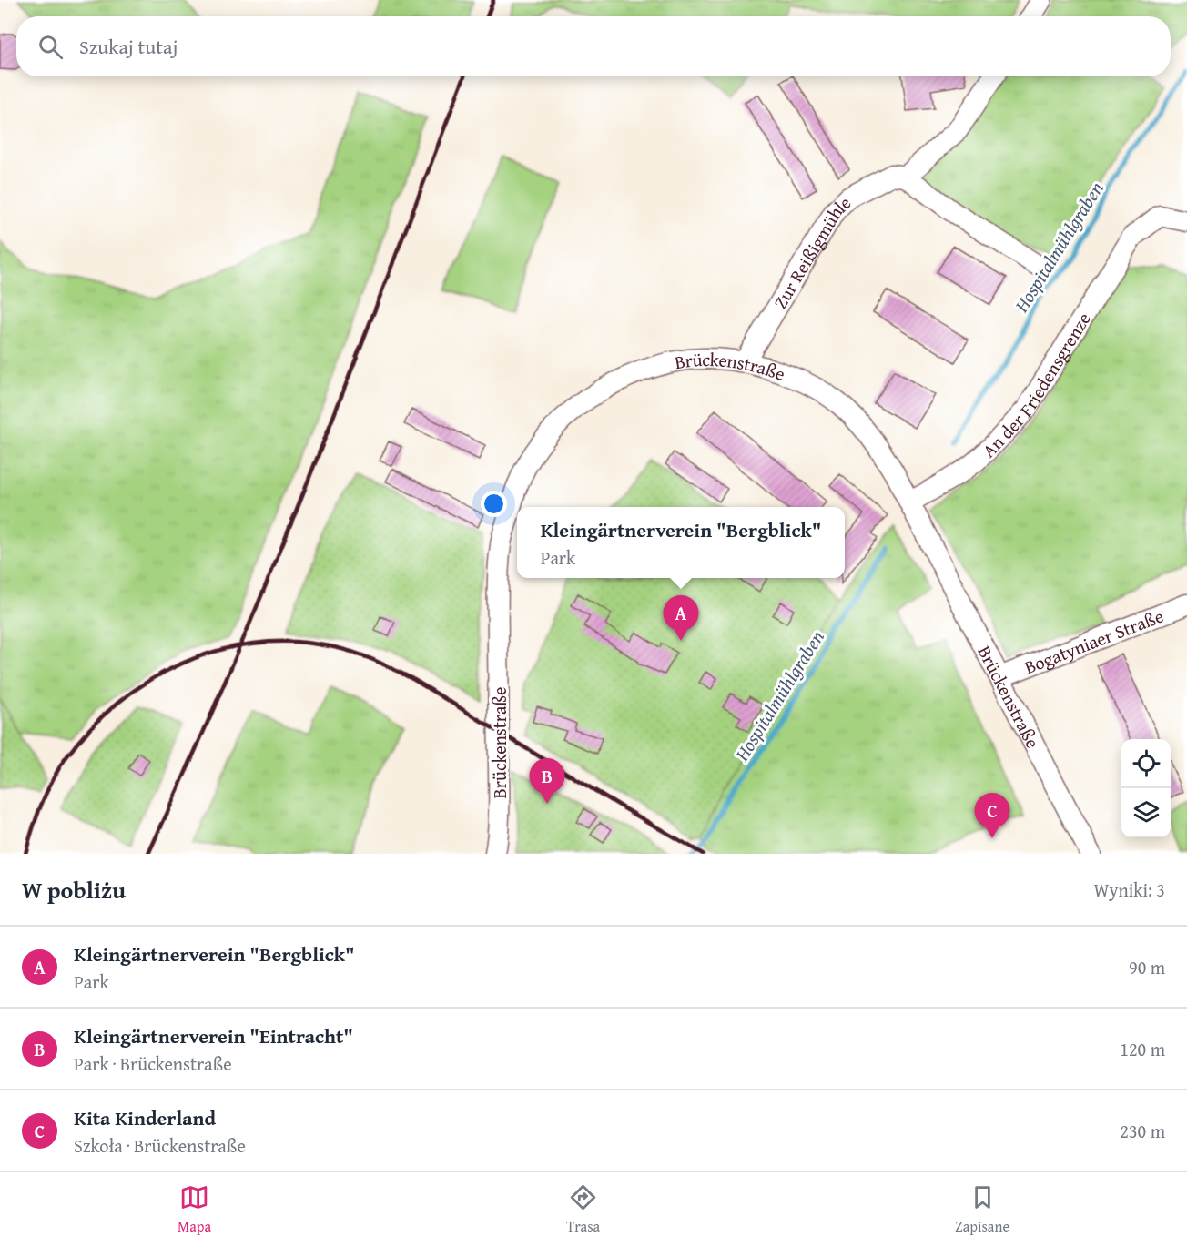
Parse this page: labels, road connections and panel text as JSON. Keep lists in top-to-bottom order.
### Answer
{
  "streets": {
    "street": [
      "Zur Reißigmühle",
      "Brückenstraße",
      "An der Friedensgrenze",
      "Bogatyniaer Straße"
    ]
  },
  "crossings": [
    ["Zur Reißigmühle", "Brückenstraße"],
    ["Brückenstraße", "An der Friedensgrenze"],
    ["Brückenstraße", "Bogatyniaer Straße"]
  ],
  "water": ["Hospitalmühlgraben"],
  "page": {
    "search": "Szukaj tutaj",
    "popup": ["Kleingärtnerverein \"Bergblick\"", "Park"],
    "pins": ["A", "B", "C"],
    "heading": ["W pobliżu", "Wyniki: 3"],
    "list": [
      {
        "mark": "A",
        "name": "Kleingärtnerverein \"Bergblick\"",
        "note": "Park",
        "value": "90 m"
      },
      {
        "mark": "B",
        "name": "Kleingärtnerverein \"Eintracht\"",
        "note": "Park · Brückenstraße",
        "value": "120 m"
      },
      {
        "mark": "C",
        "name": "Kita Kinderland",
        "note": "Szkoła · Brückenstraße",
        "value": "230 m"
      }
    ],
    "nav": ["Mapa", "Trasa", "Zapisane"]
  }
}
